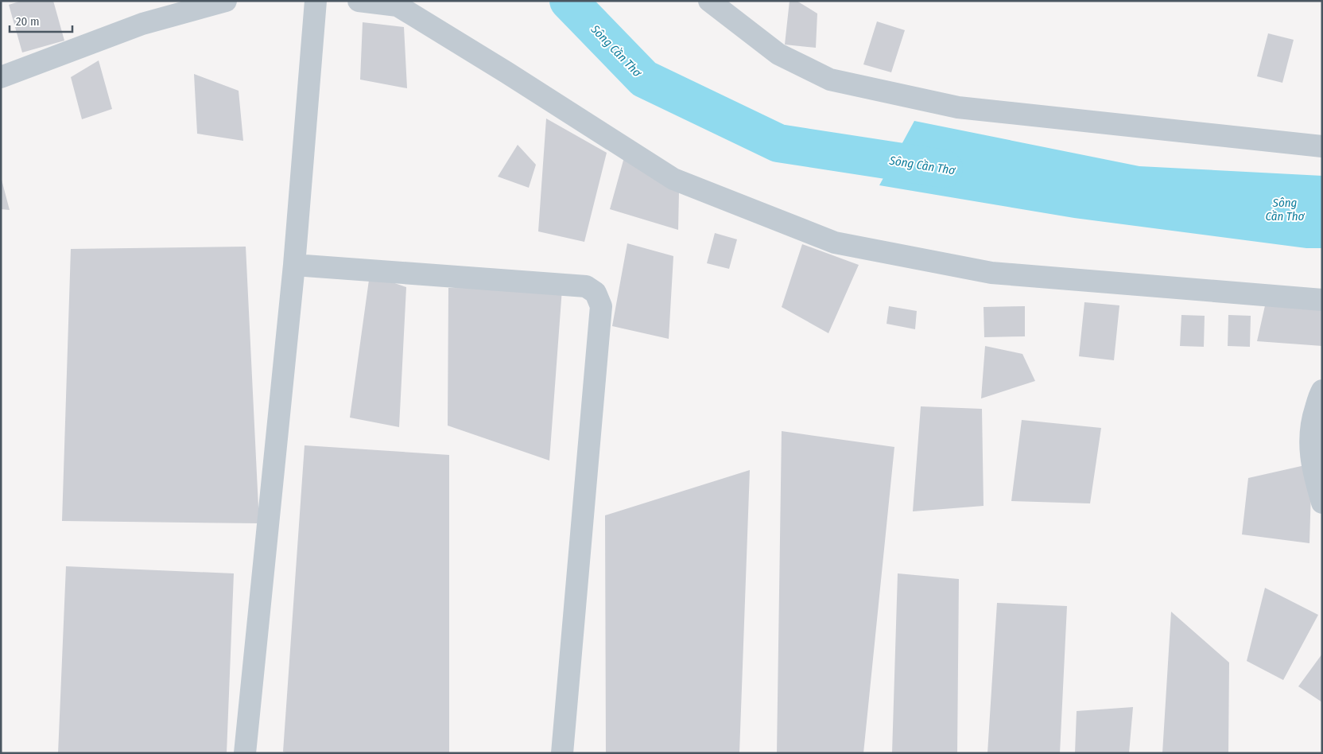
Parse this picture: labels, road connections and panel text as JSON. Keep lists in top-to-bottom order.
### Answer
{
  "water": ["Sông Cần Thơ"],
  "scale_bar": "20 m"
}
